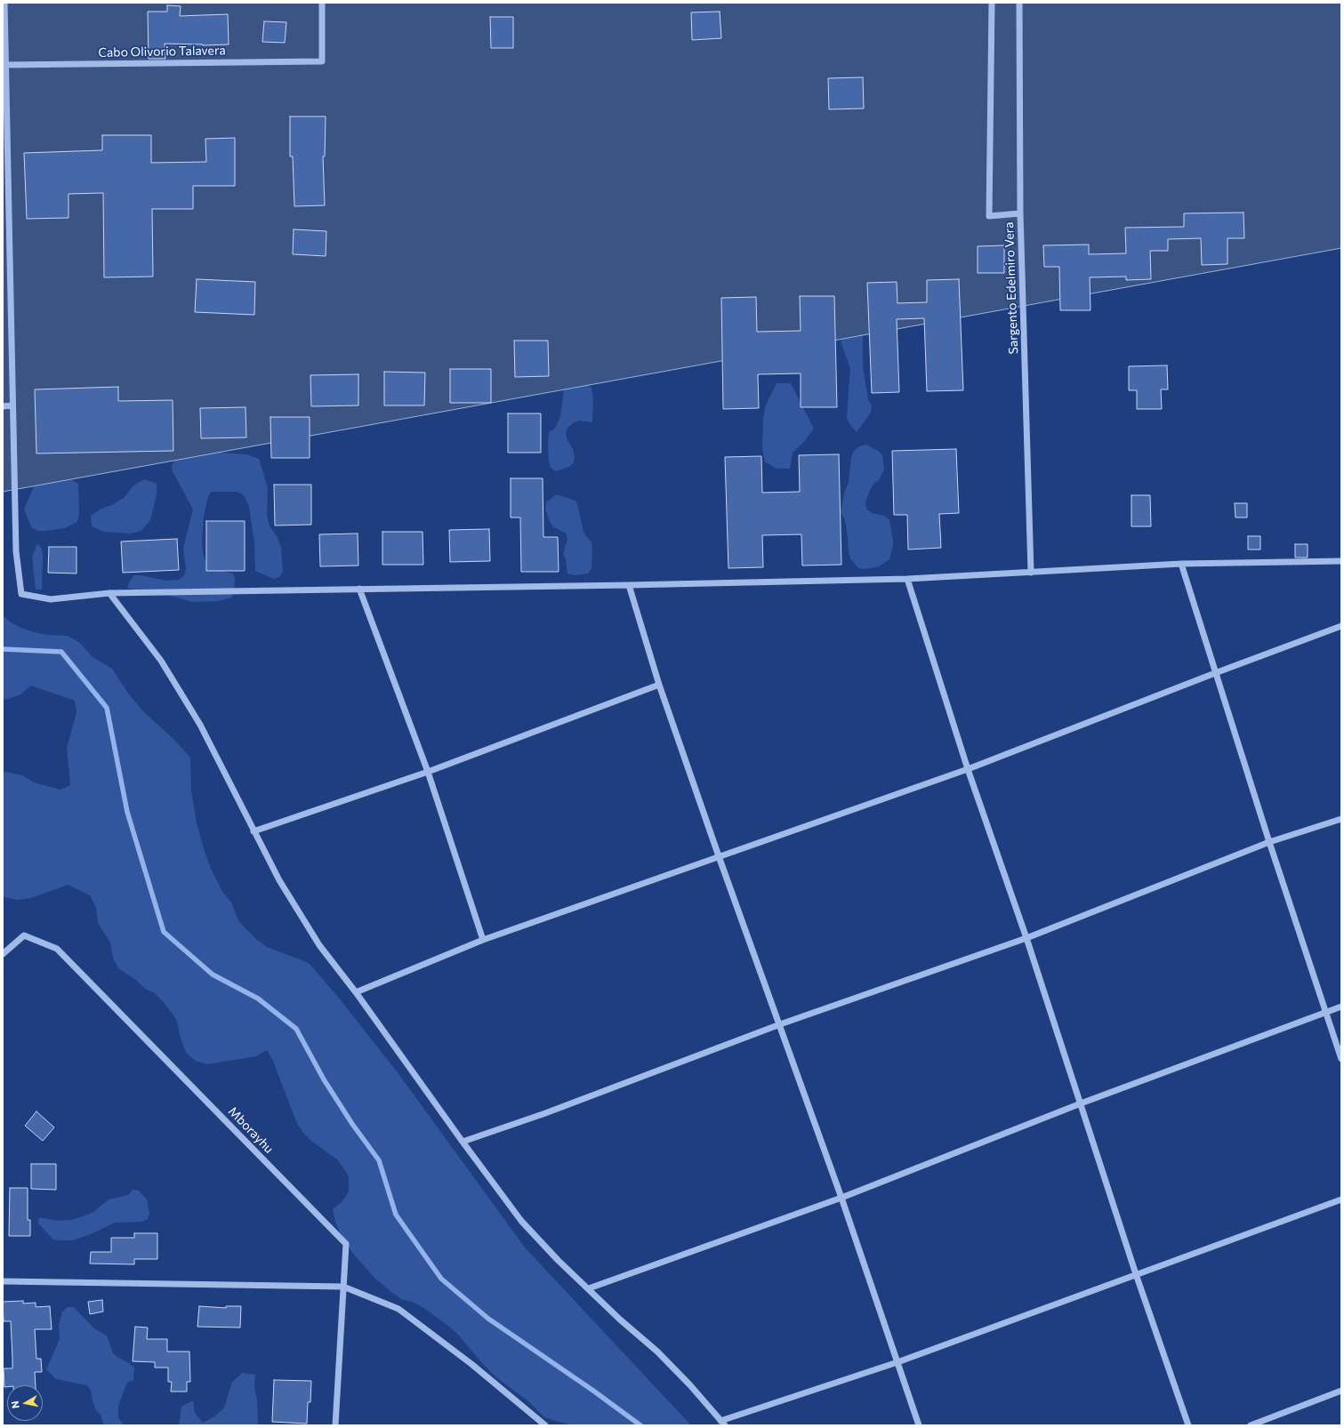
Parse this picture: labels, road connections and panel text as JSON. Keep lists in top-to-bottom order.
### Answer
{
  "streets": {
    "street": ["Cabo Olivorio Talavera", "Sargento Edelmiro Vera", "Mborayhu"]
  },
  "north": "left"
}
